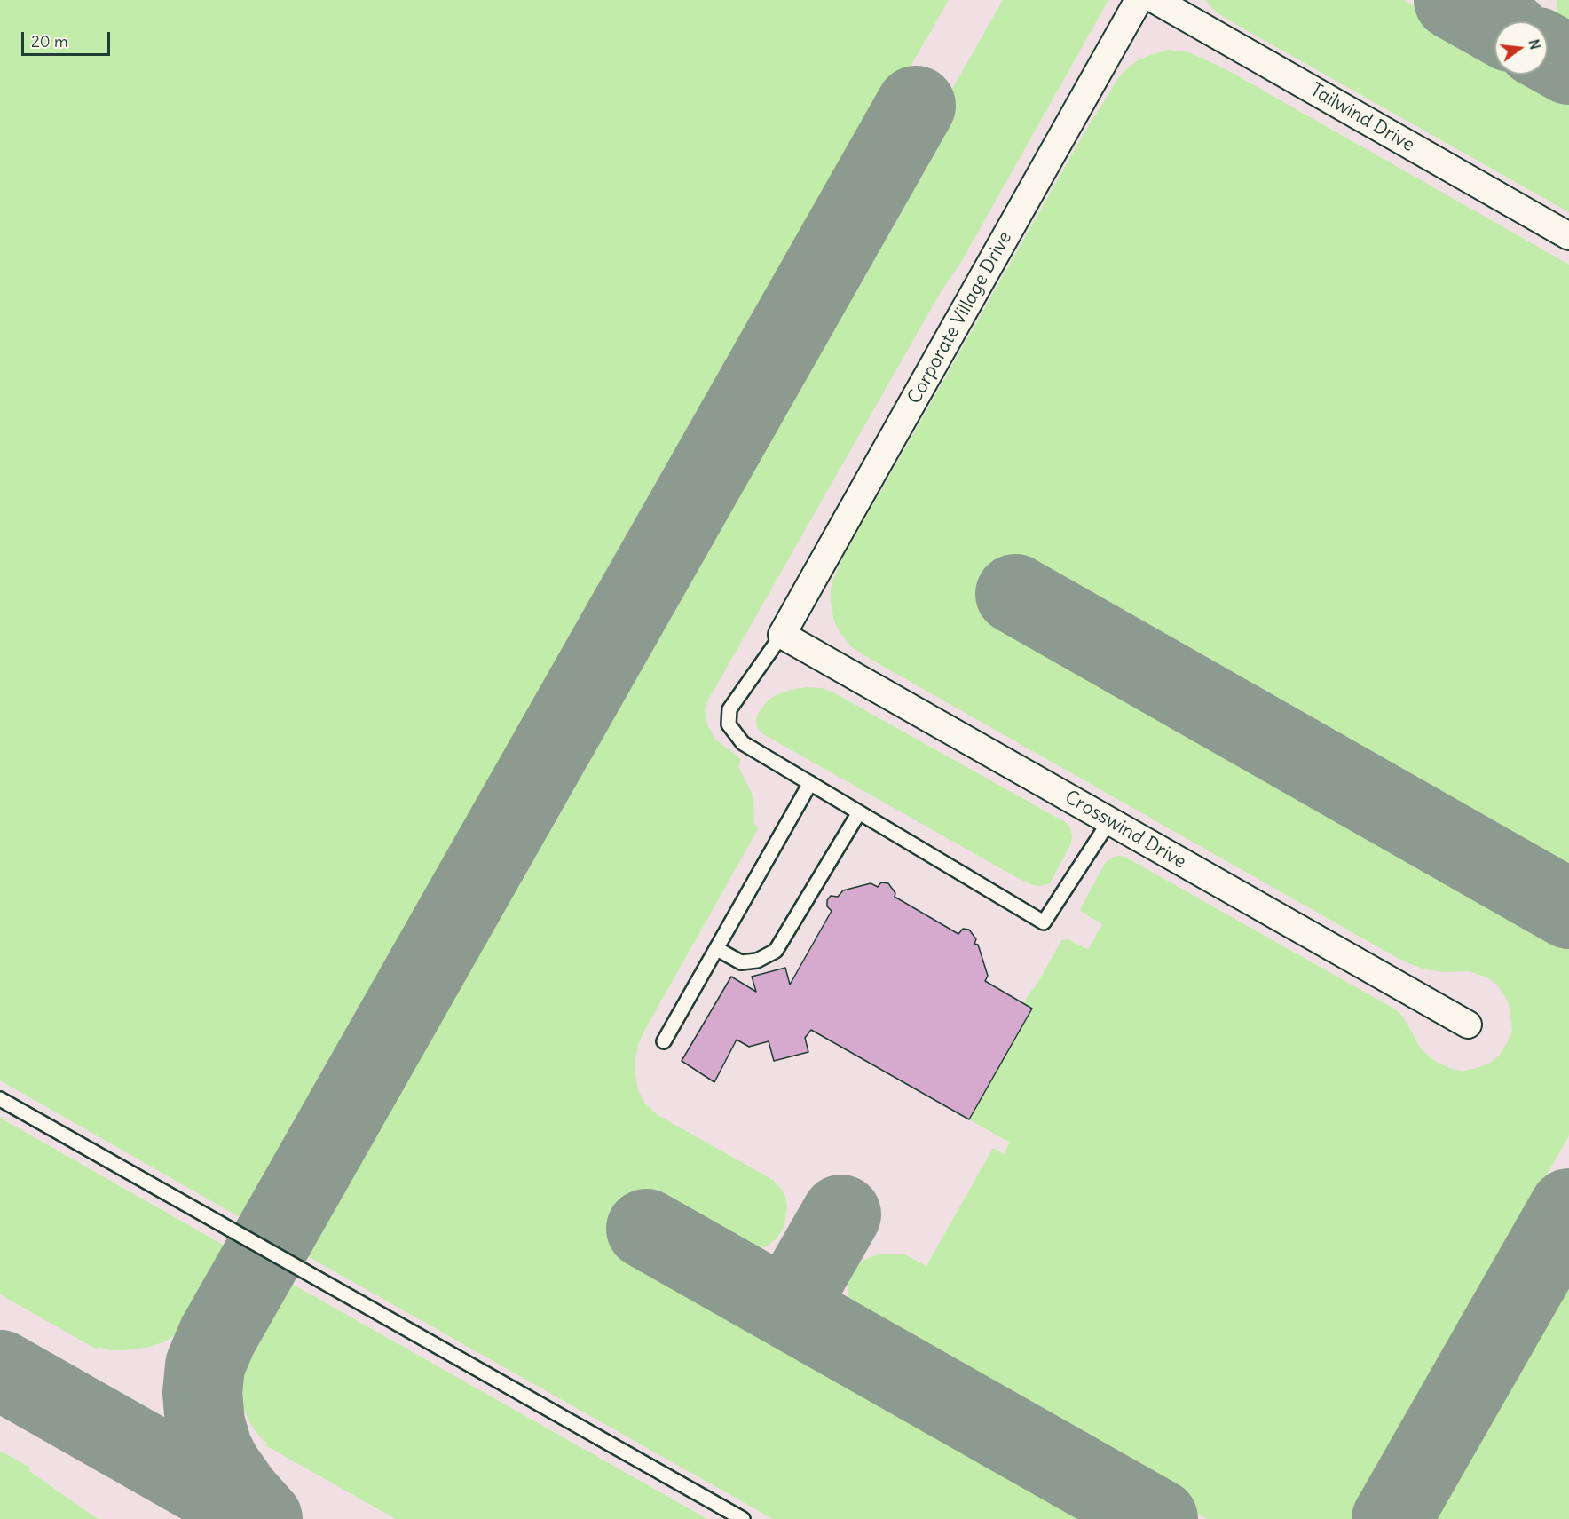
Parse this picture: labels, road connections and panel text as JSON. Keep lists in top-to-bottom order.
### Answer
{
  "streets": {
    "street": ["Tailwind Drive", "Corporate Village Drive", "Crosswind Drive"]
  },
  "crossings": [
    ["Corporate Village Drive", "Crosswind Drive"]
  ],
  "scale_bar": "20 m",
  "north": "right"
}
